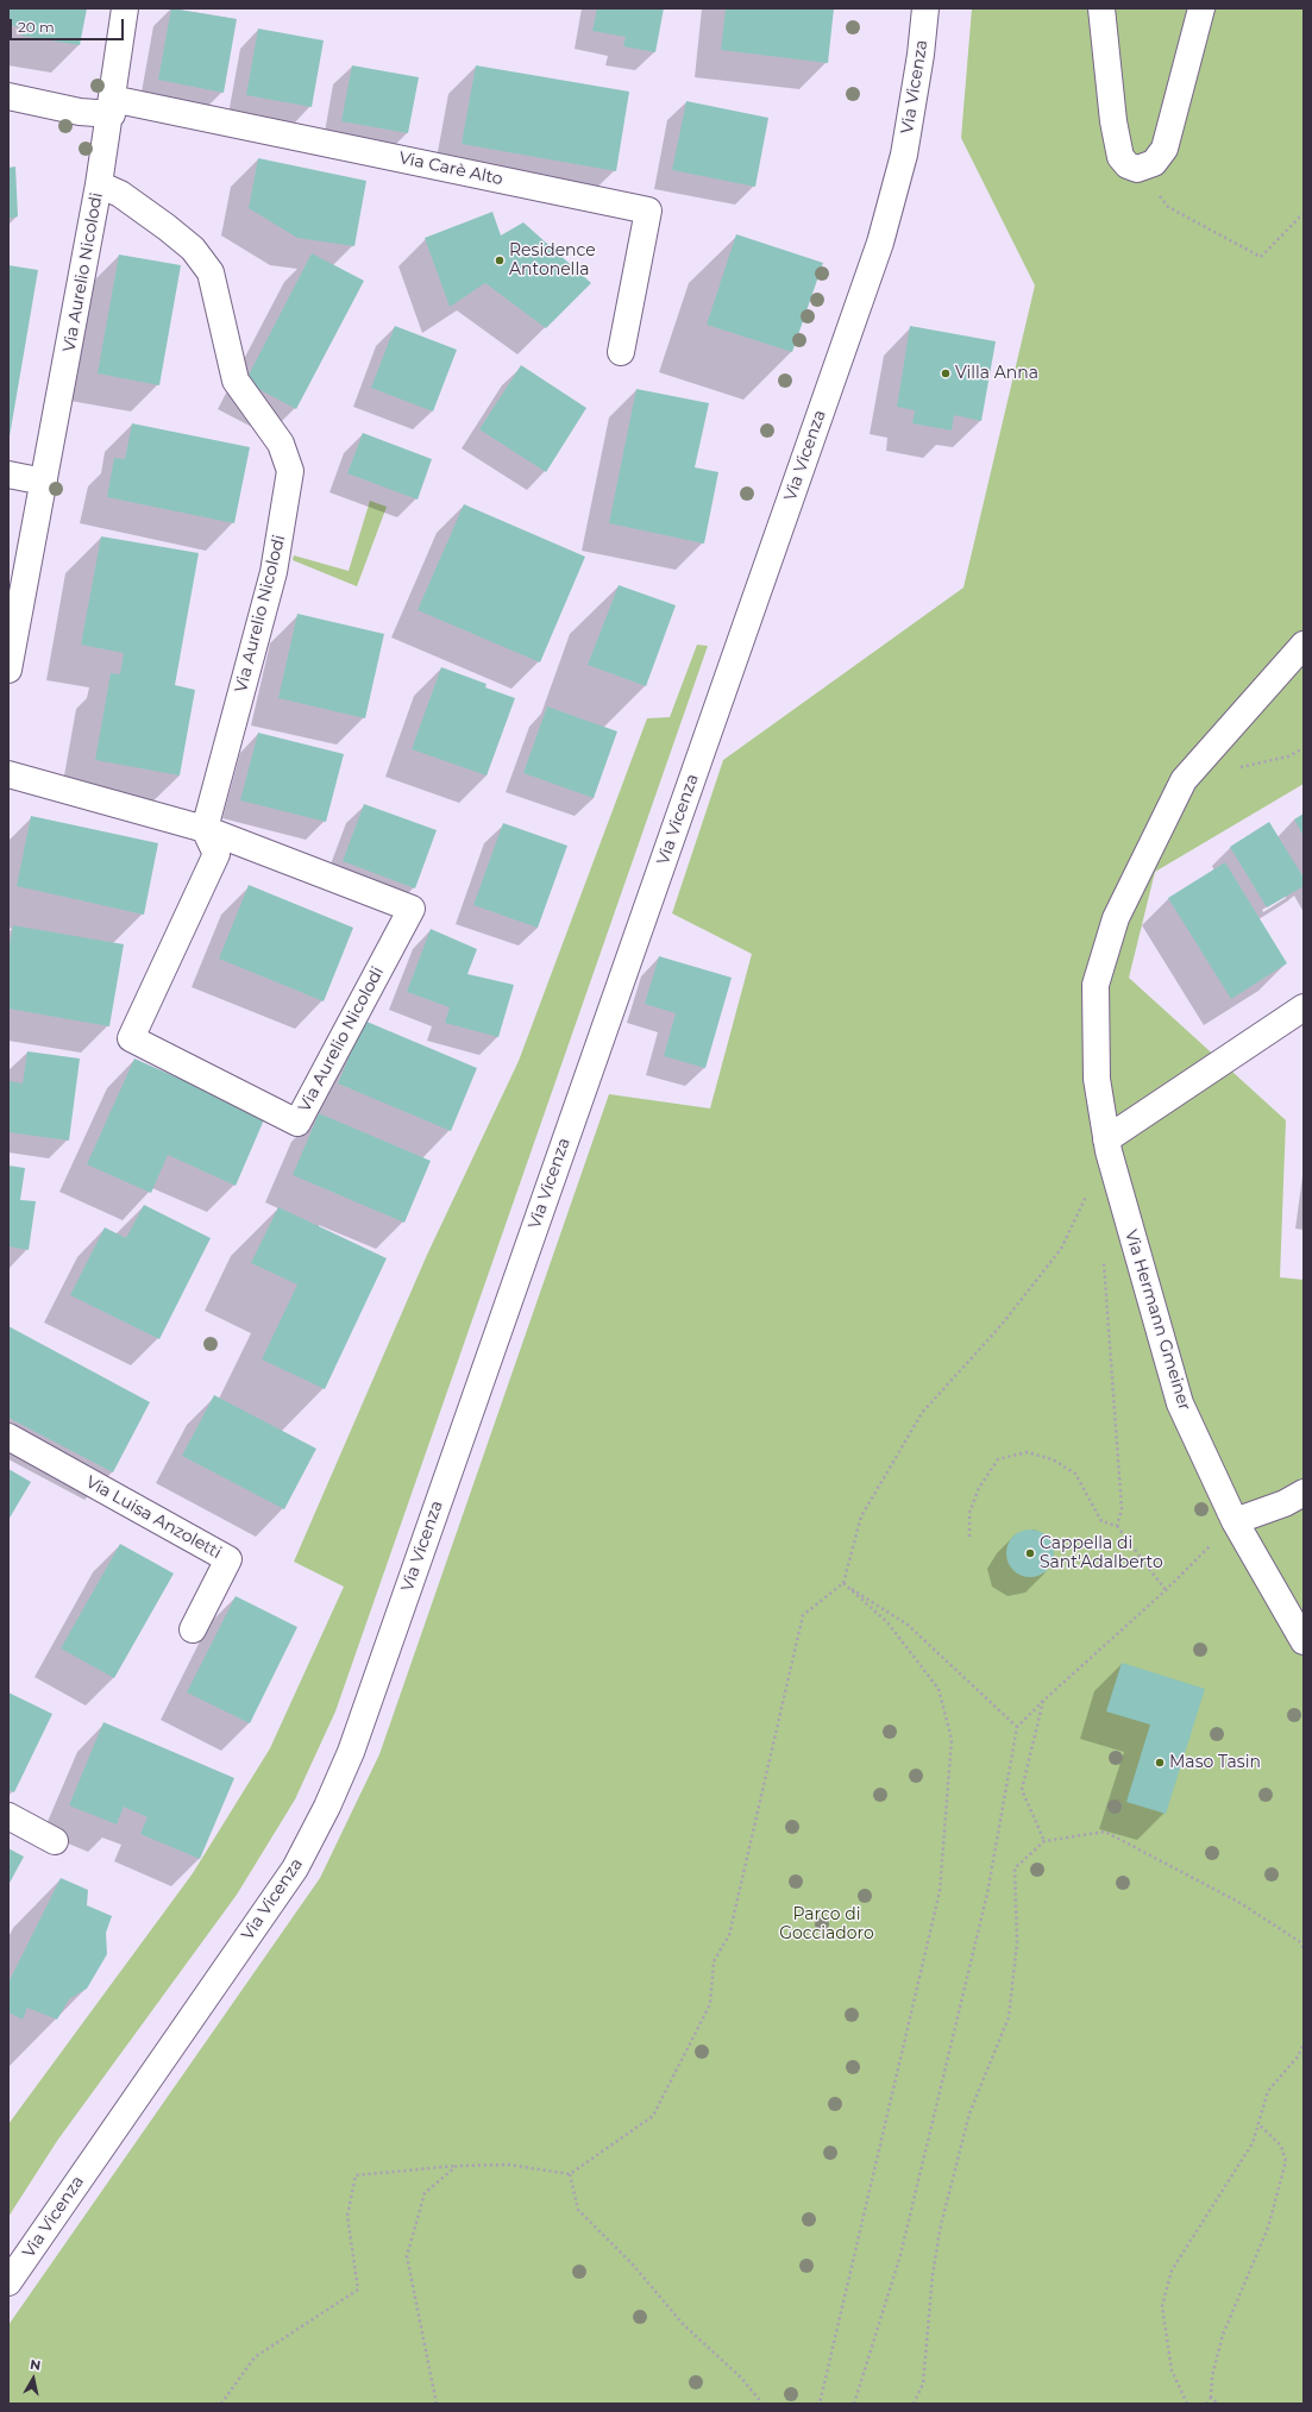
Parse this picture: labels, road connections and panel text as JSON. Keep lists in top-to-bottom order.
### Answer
{
  "streets": {
    "main road": [
      "Via Vicenza",
      "Via Carè Alto",
      "Via Aurelio Nicolodi",
      "Via Hermann Gmeiner",
      "Via Luisa Anzoletti"
    ]
  },
  "crossings": [
    ["Via Carè Alto", "Via Aurelio Nicolodi"]
  ],
  "parks": ["Parco di Gocciadoro"],
  "places": [
    "Residence Antonella",
    "Villa Anna",
    "Cappella di Sant'Adalberto",
    "Maso Tasin"
  ],
  "scale_bar": "20 m",
  "north": "top"
}
